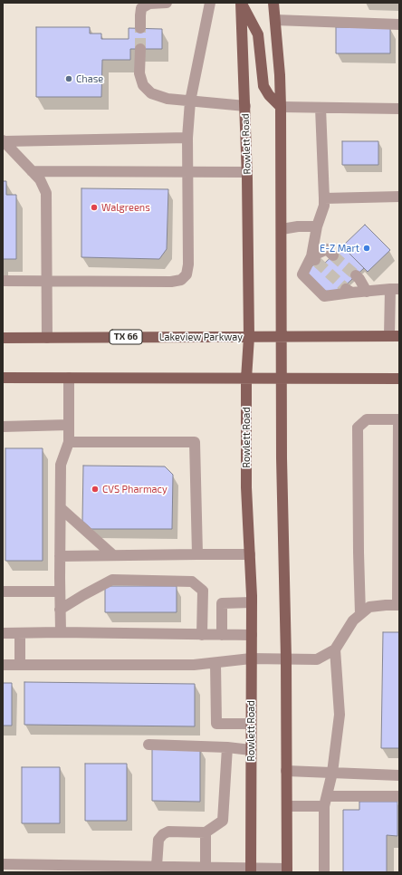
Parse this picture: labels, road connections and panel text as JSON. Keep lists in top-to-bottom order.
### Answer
{
  "streets": {
    "main road": ["Rowlett Road", "TX 66", "Lakeview Parkway"]
  },
  "crossings": [
    ["Rowlett Road", "Lakeview Parkway"]
  ],
  "places": [
    "Chase",
    "Walgreens",
    "E-Z Mart",
    "CVS Pharmacy"
  ]
}
